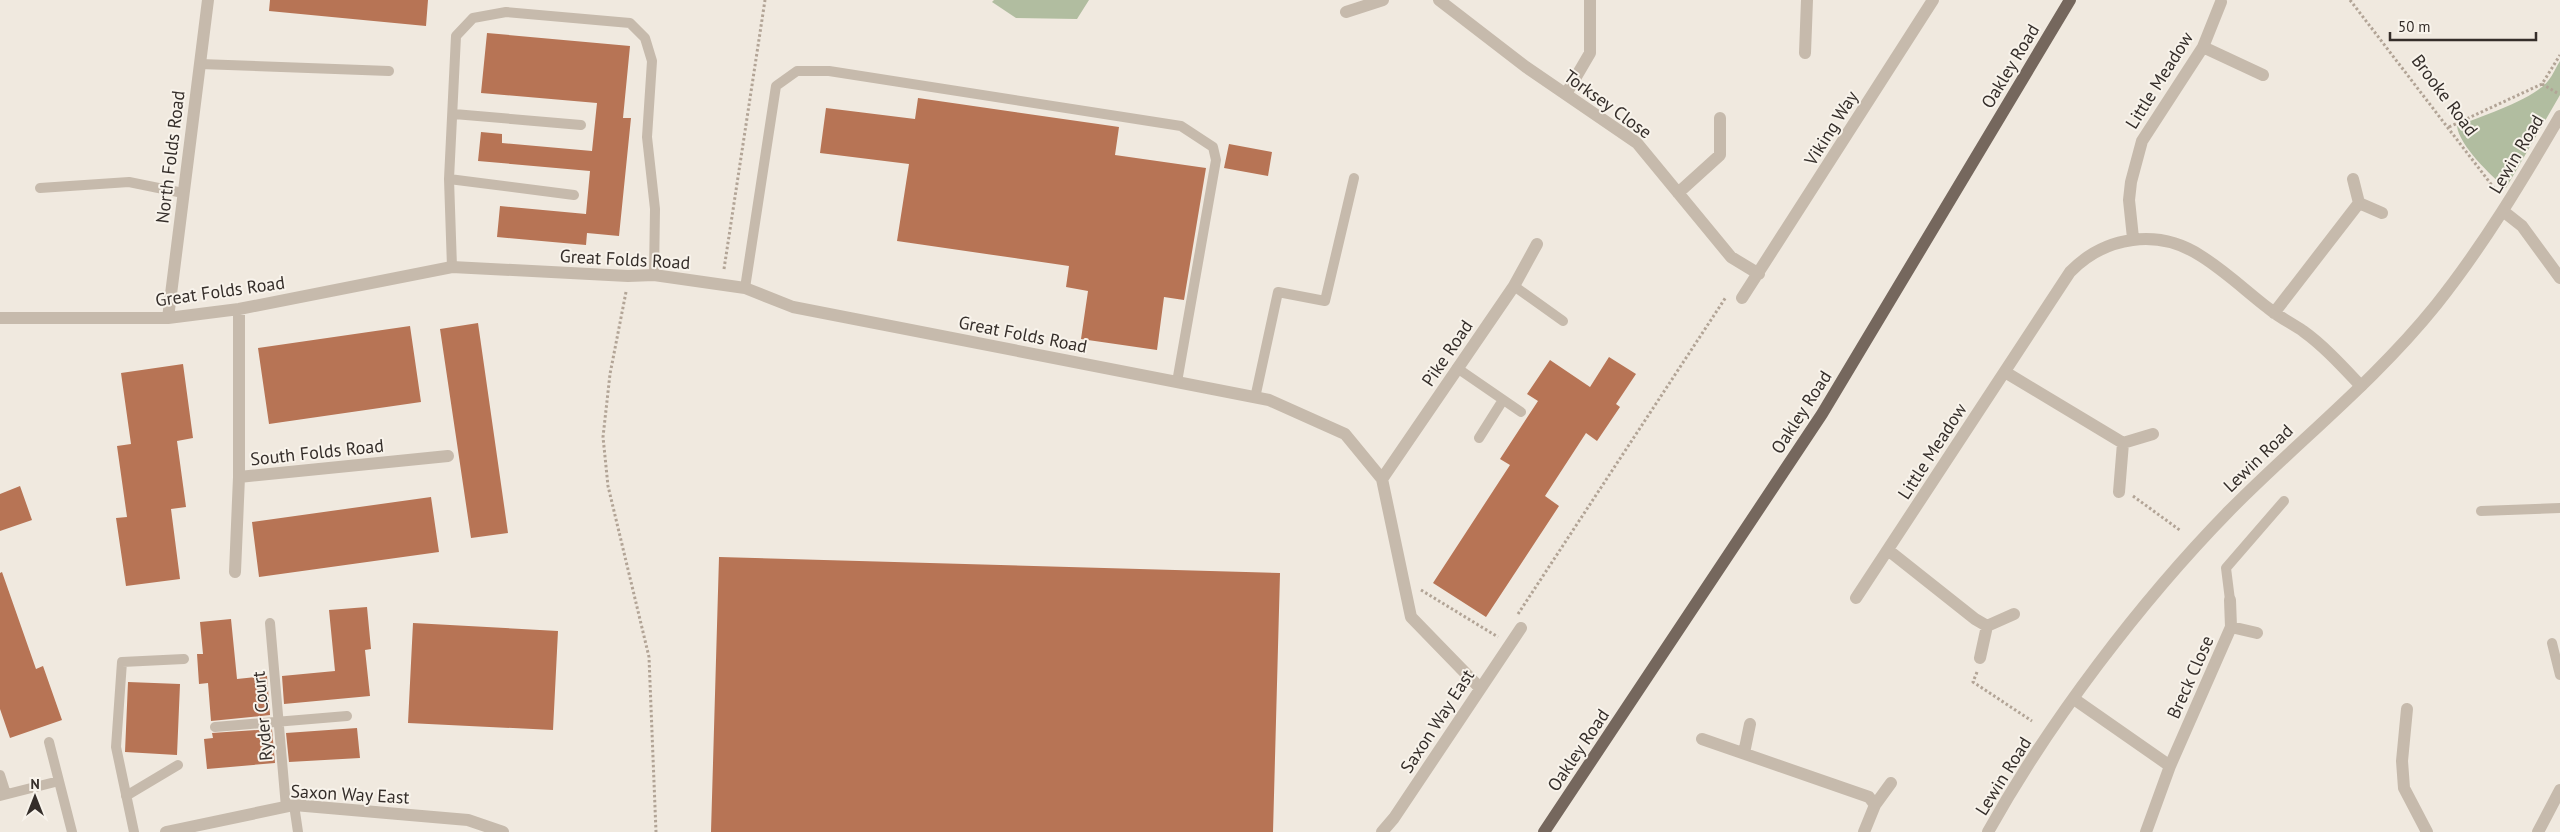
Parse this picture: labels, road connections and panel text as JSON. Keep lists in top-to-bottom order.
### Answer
{
  "streets": {
    "main road": ["Oakley Road"],
    "street": [
      "Little Meadow",
      "Torksey Close",
      "Viking Way",
      "Lewin Road",
      "North Folds Road",
      "Great Folds Road",
      "Pike Road",
      "South Folds Road",
      "Breck Close",
      "Saxon Way East"
    ],
    "lane": ["Ryder Court"],
    "path": ["Brooke Road"]
  },
  "crossings": [
    ["Little Meadow", "Lewin Road"],
    ["Torksey Close", "Viking Way"],
    ["North Folds Road", "Great Folds Road"],
    ["Great Folds Road", "Pike Road"],
    ["Great Folds Road", "South Folds Road"],
    ["Ryder Court", "Saxon Way East"]
  ],
  "scale_bar": "50 m",
  "north": "top"
}
